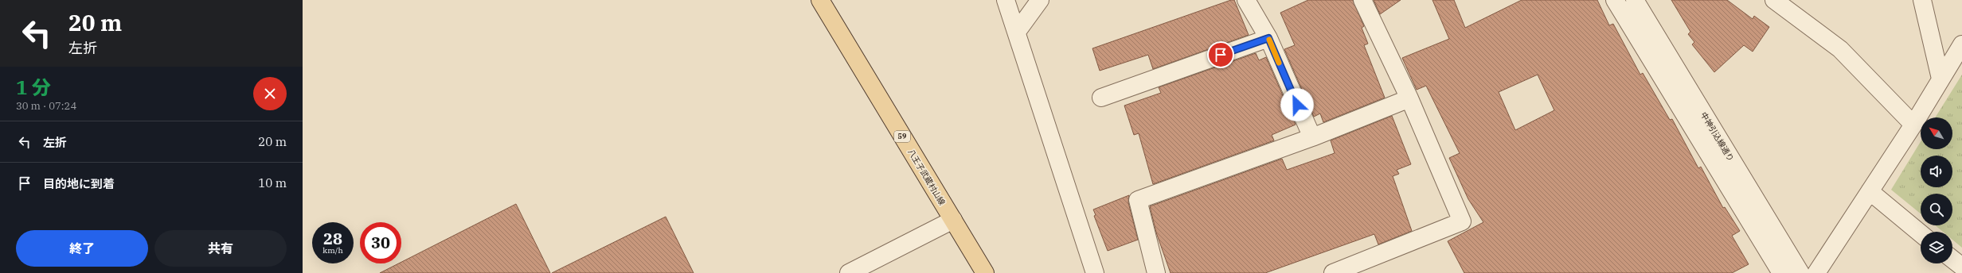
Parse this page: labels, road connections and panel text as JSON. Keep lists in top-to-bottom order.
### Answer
{
  "streets": {
    "main road": ["59", "八王子武蔵村山線"],
    "street": ["中神引込線通り"]
  },
  "north": "top left",
  "page": {
    "turn": ["20 m", "左折"],
    "heading": ["1 分", "30 m · 07:24"],
    "list": [
      {
        "name": "左折",
        "value": "20 m"
      },
      {
        "name": "目的地に到着",
        "value": "10 m"
      }
    ],
    "speed": "28 km/h",
    "limit": "30",
    "buttons": ["終了", "共有"]
  }
}
